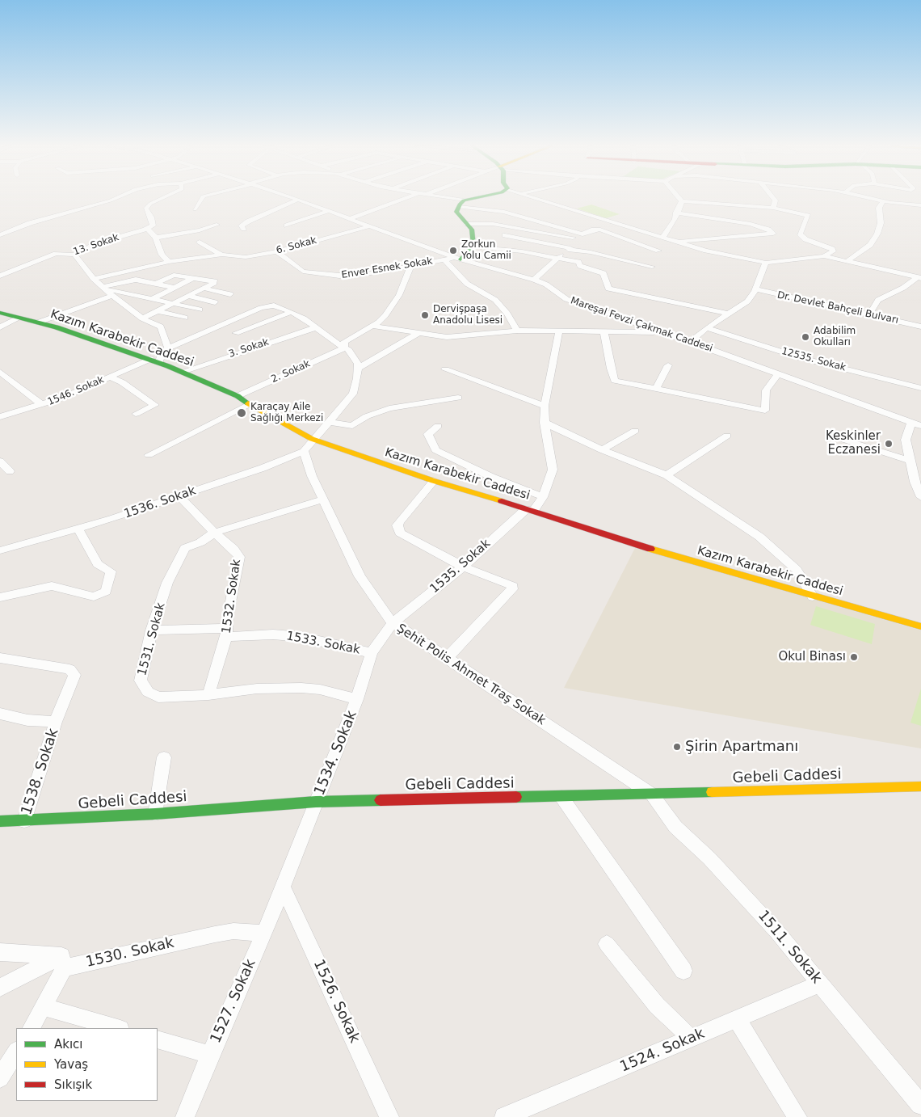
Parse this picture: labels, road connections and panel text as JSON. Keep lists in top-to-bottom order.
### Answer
{
  "streets": {
    "street": [
      "13. Sokak",
      "6. Sokak",
      "Enver Esnek Sokak",
      "Dr. Devlet Bahçeli Bulvarı",
      "Mareşal Fevzi Çakmak Caddesi",
      "Kazım Karabekir Caddesi",
      "3. Sokak",
      "12535. Sokak",
      "2. Sokak",
      "1546. Sokak",
      "1536. Sokak",
      "1535. Sokak",
      "1532. Sokak",
      "1531. Sokak",
      "1533. Sokak",
      "Şehit Polis Ahmet Traş Sokak",
      "1534. Sokak",
      "1538. Sokak",
      "Gebeli Caddesi",
      "1511. Sokak",
      "1530. Sokak",
      "1527. Sokak",
      "1526. Sokak",
      "1524. Sokak"
    ]
  },
  "crossings": [
    ["6. Sokak", "Enver Esnek Sokak"],
    ["6. Sokak", "Mareşal Fevzi Çakmak Caddesi"],
    ["Enver Esnek Sokak", "Mareşal Fevzi Çakmak Caddesi"],
    ["Kazım Karabekir Caddesi", "3. Sokak"],
    ["Kazım Karabekir Caddesi", "2. Sokak"],
    ["Kazım Karabekir Caddesi", "1546. Sokak"],
    ["Kazım Karabekir Caddesi", "1535. Sokak"],
    ["1536. Sokak", "1532. Sokak"],
    ["1536. Sokak", "Şehit Polis Ahmet Traş Sokak"],
    ["1535. Sokak", "Şehit Polis Ahmet Traş Sokak"],
    ["1535. Sokak", "1534. Sokak"],
    ["1532. Sokak", "1531. Sokak"],
    ["1532. Sokak", "1533. Sokak"],
    ["1531. Sokak", "1533. Sokak"],
    ["1531. Sokak", "Şehit Polis Ahmet Traş Sokak"],
    ["1531. Sokak", "1534. Sokak"],
    ["1533. Sokak", "1534. Sokak"],
    ["Şehit Polis Ahmet Traş Sokak", "1534. Sokak"],
    ["Şehit Polis Ahmet Traş Sokak", "Gebeli Caddesi"],
    ["Şehit Polis Ahmet Traş Sokak", "1511. Sokak"],
    ["1534. Sokak", "Gebeli Caddesi"],
    ["1534. Sokak", "1527. Sokak"],
    ["1534. Sokak", "1526. Sokak"],
    ["1538. Sokak", "Gebeli Caddesi"],
    ["Gebeli Caddesi", "1511. Sokak"],
    ["1511. Sokak", "1524. Sokak"],
    ["1530. Sokak", "1527. Sokak"],
    ["1527. Sokak", "1526. Sokak"]
  ],
  "places": [
    "Zorkun Yolu Camii",
    "Dervişpaşa Anadolu Lisesi",
    "Adabilim Okulları",
    "Karaçay Aile Sağlığı Merkezi",
    "Keskinler Eczanesi",
    "Okul Binası",
    "Şirin Apartmanı"
  ],
  "legend": ["Akıcı", "Yavaş", "Sıkışık"]
}
